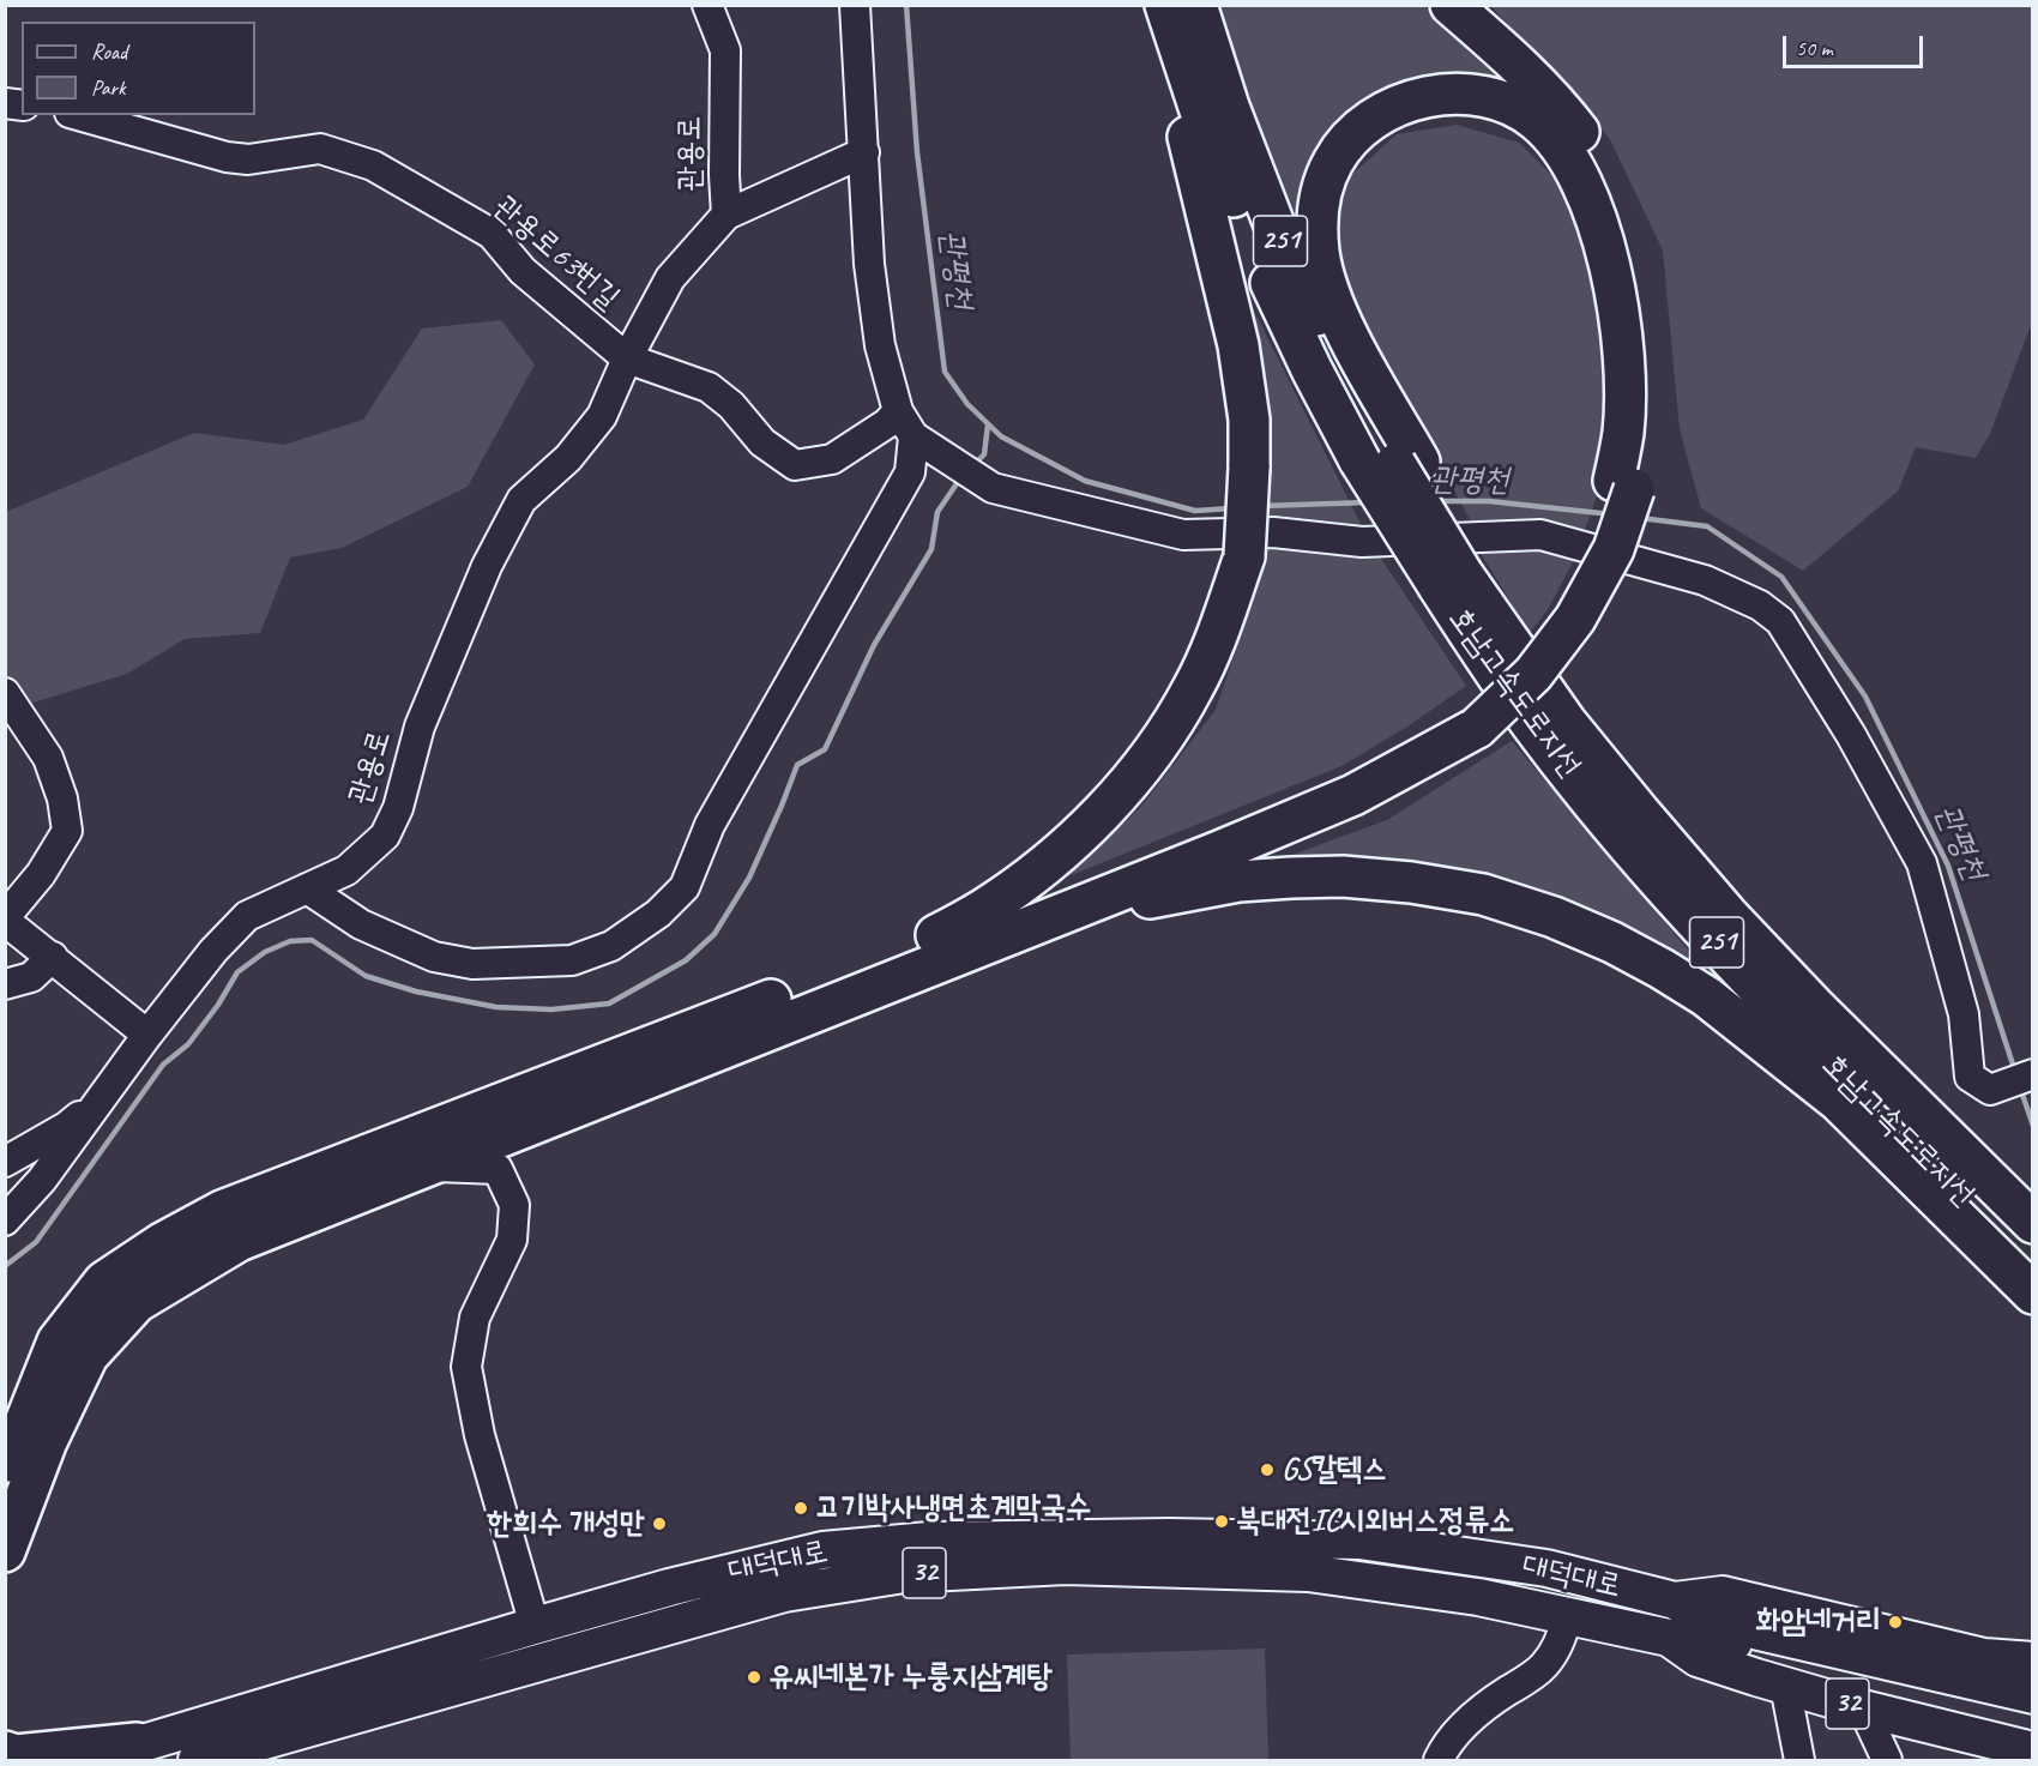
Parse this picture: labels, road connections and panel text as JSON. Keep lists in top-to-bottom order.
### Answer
{
  "streets": {
    "highway": ["251", "호남고속도로지선"],
    "main road": ["대덕대로", "32"],
    "street": ["관용로", "관용로63번길"]
  },
  "crossings": [
    ["관용로", "관용로63번길"]
  ],
  "water": ["관평천"],
  "places": [
    "GS칼텍스",
    "고기박사냉면초계막국수",
    "북대전IC시외버스정류소",
    "한희수 개성만",
    "화암네거리",
    "유씨네본가 누룽지삼계탕"
  ],
  "legend": ["Road", "Park"],
  "scale_bar": "50 m"
}
